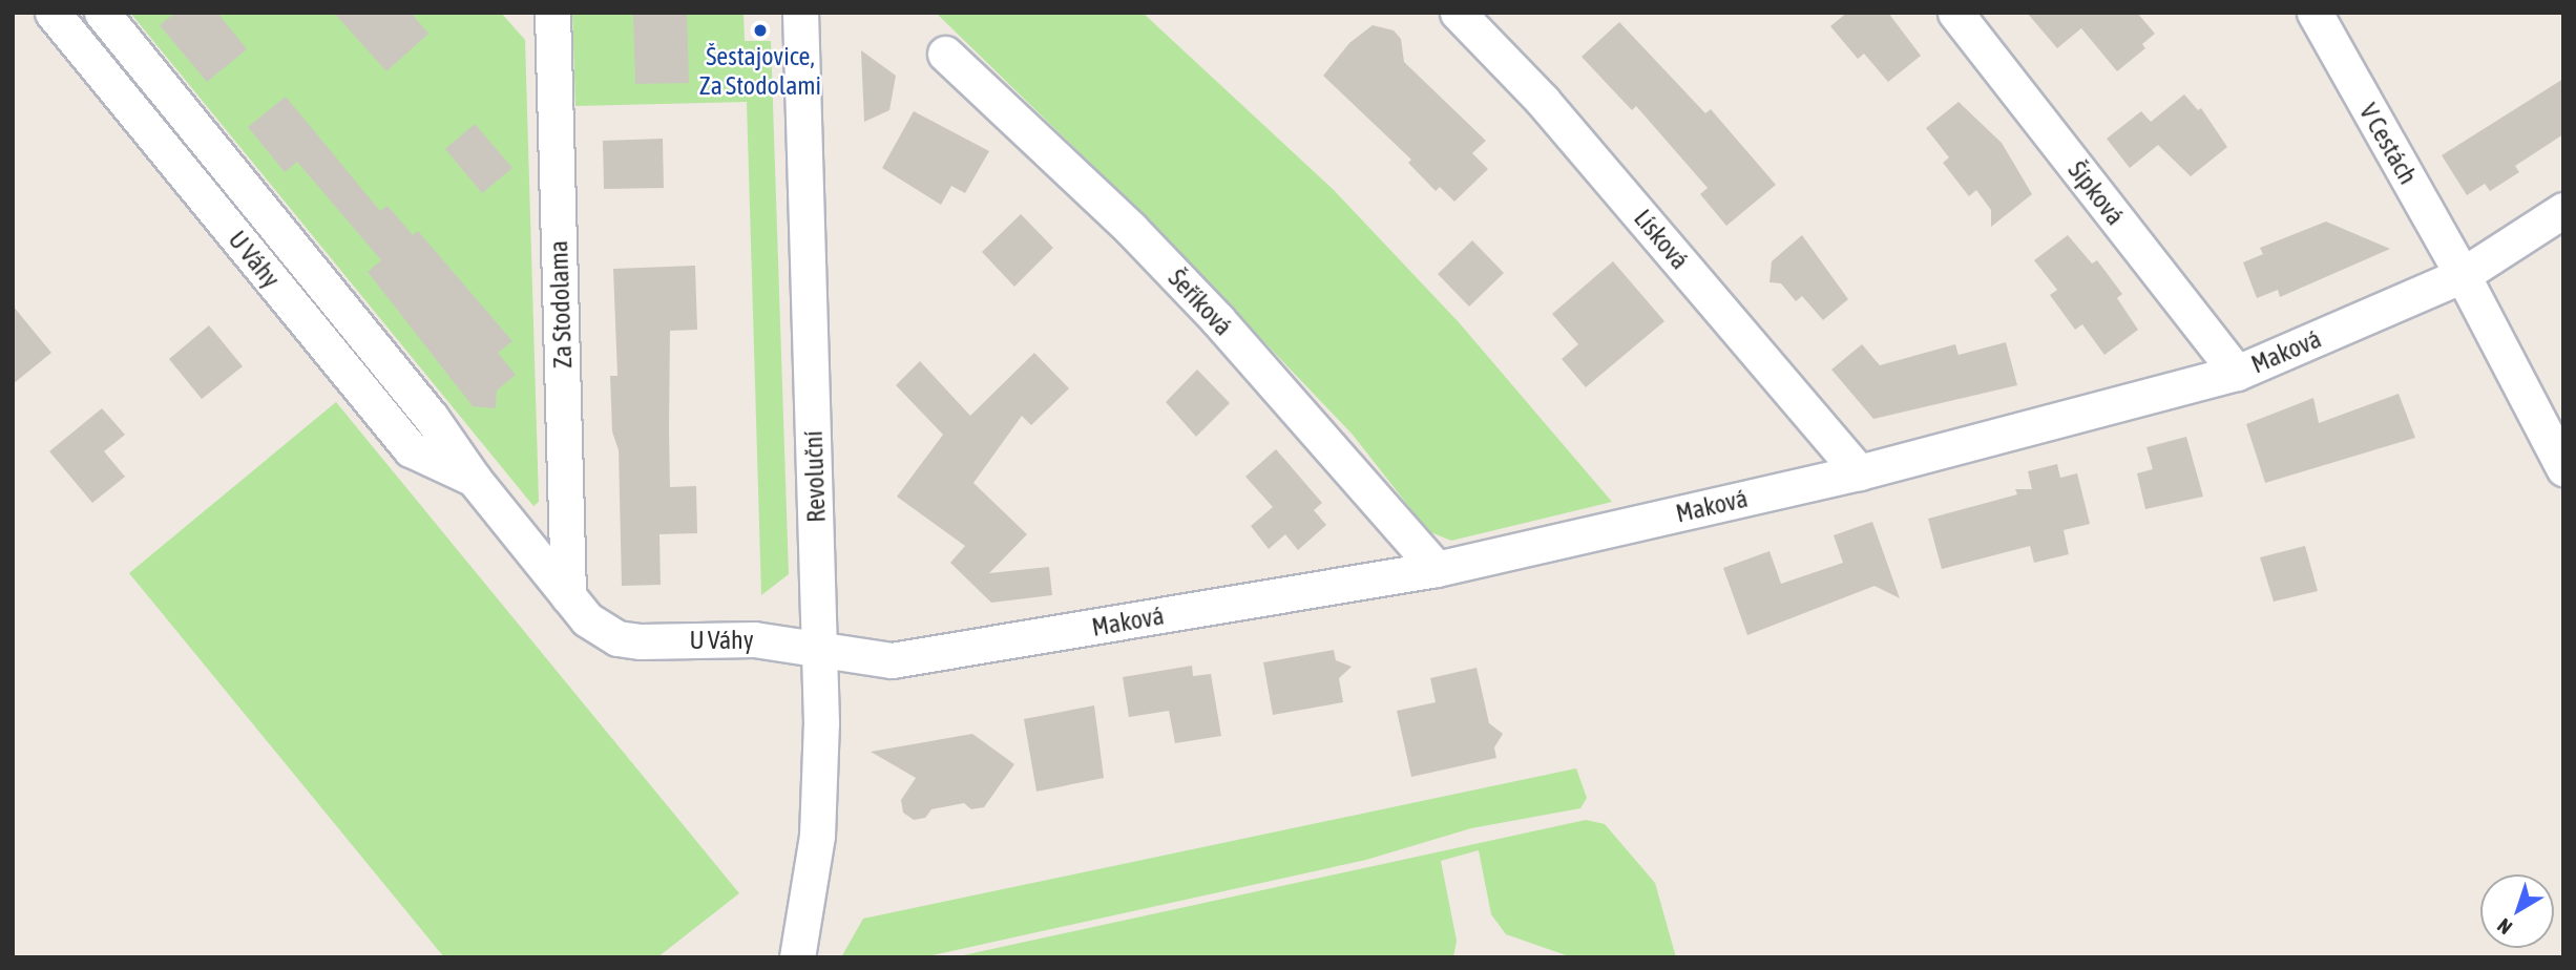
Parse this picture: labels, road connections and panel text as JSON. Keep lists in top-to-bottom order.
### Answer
{
  "streets": {
    "street": [
      "V Cestách",
      "Šípková",
      "Lísková",
      "U Váhy",
      "Šeříková",
      "Za Stodolama",
      "Maková",
      "Revoluční"
    ]
  },
  "crossings": [
    ["V Cestách", "Maková"],
    ["Šípková", "Maková"],
    ["Lísková", "Maková"],
    ["U Váhy", "Za Stodolama"],
    ["U Váhy", "Maková"],
    ["U Váhy", "Revoluční"],
    ["Šeříková", "Maková"],
    ["Maková", "Revoluční"]
  ],
  "places": ["Šestajovice, Za Stodolami"],
  "north": "bottom left"
}
